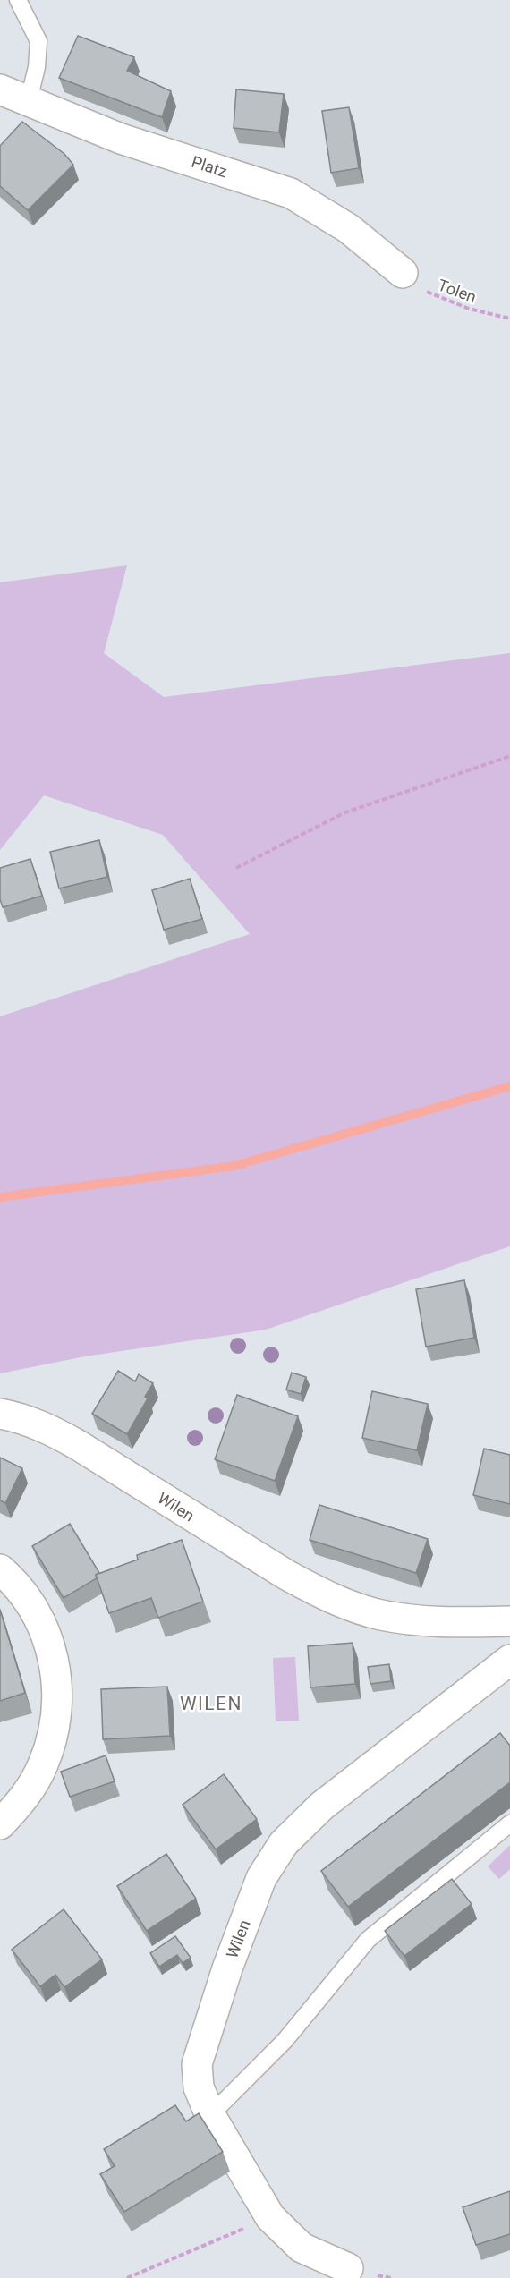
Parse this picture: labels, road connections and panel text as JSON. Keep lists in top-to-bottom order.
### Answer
{
  "streets": {
    "street": ["Platz", "Wilen"],
    "path": ["Tolen"]
  },
  "crossings": [
    ["Platz", "Tolen"]
  ],
  "districts": ["WILEN"]
}
